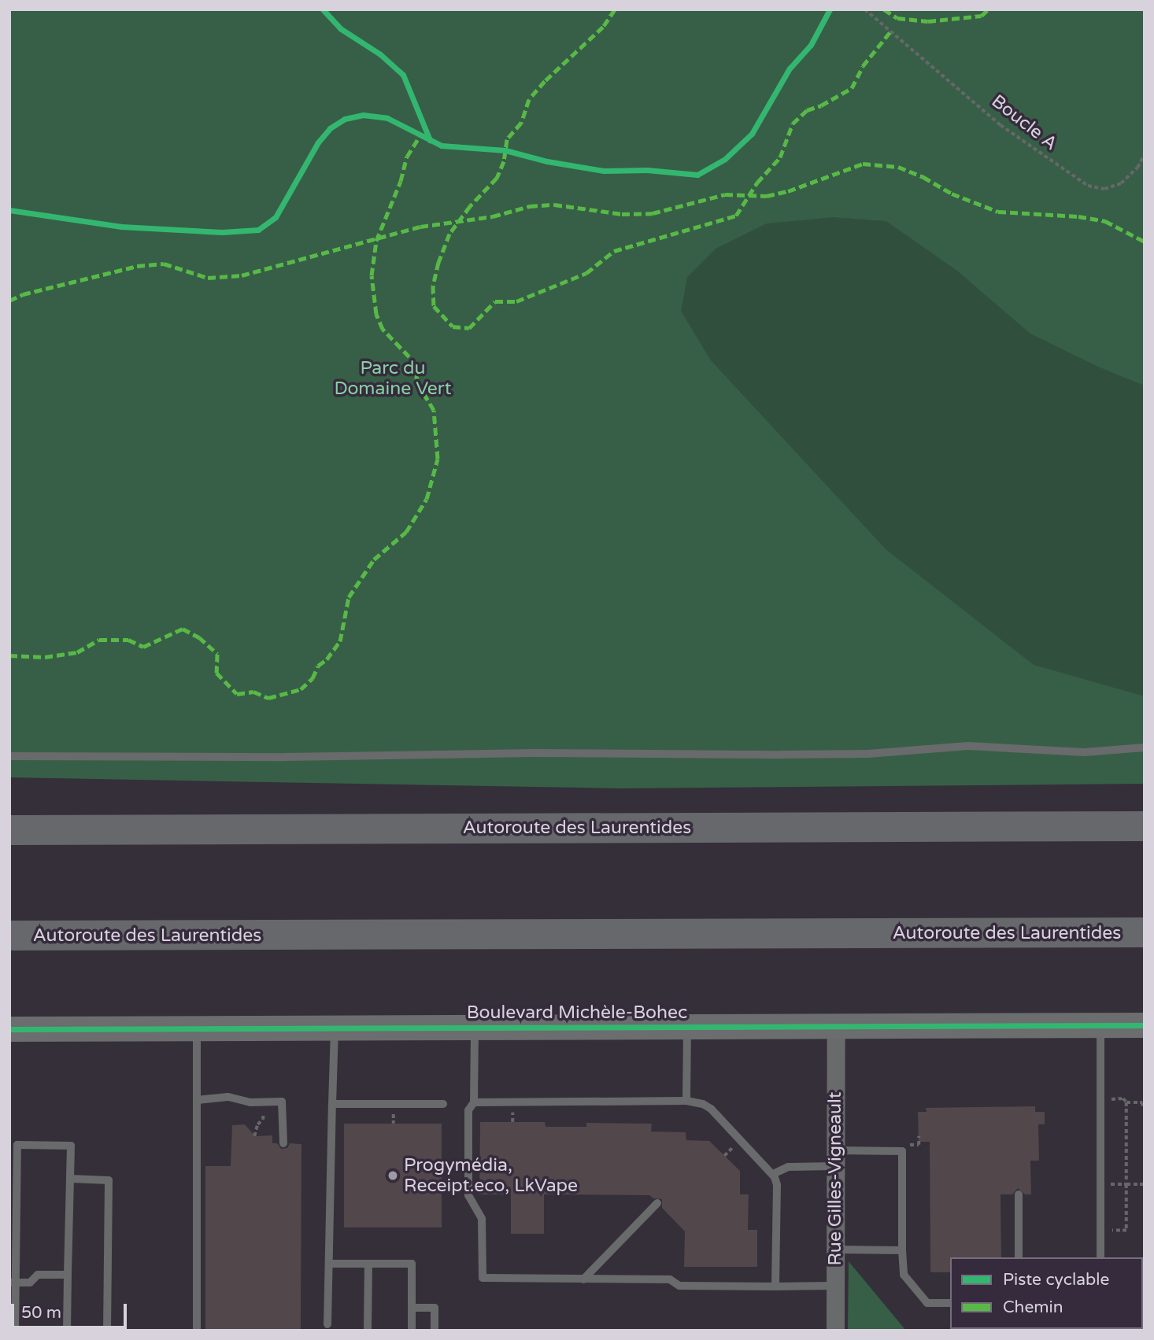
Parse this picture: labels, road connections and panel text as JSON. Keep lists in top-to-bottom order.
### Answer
{
  "streets": {
    "highway": ["Autoroute des Laurentides"],
    "street": ["Boulevard Michèle-Bohec", "Rue Gilles-Vigneault"],
    "path": ["Boucle A"]
  },
  "crossings": [
    ["Boulevard Michèle-Bohec", "Rue Gilles-Vigneault"]
  ],
  "parks": ["Parc du Domaine Vert"],
  "places": ["Progymédia, Receipt.eco, LkVape"],
  "legend": ["Piste cyclable", "Chemin"],
  "scale_bar": "50 m"
}
